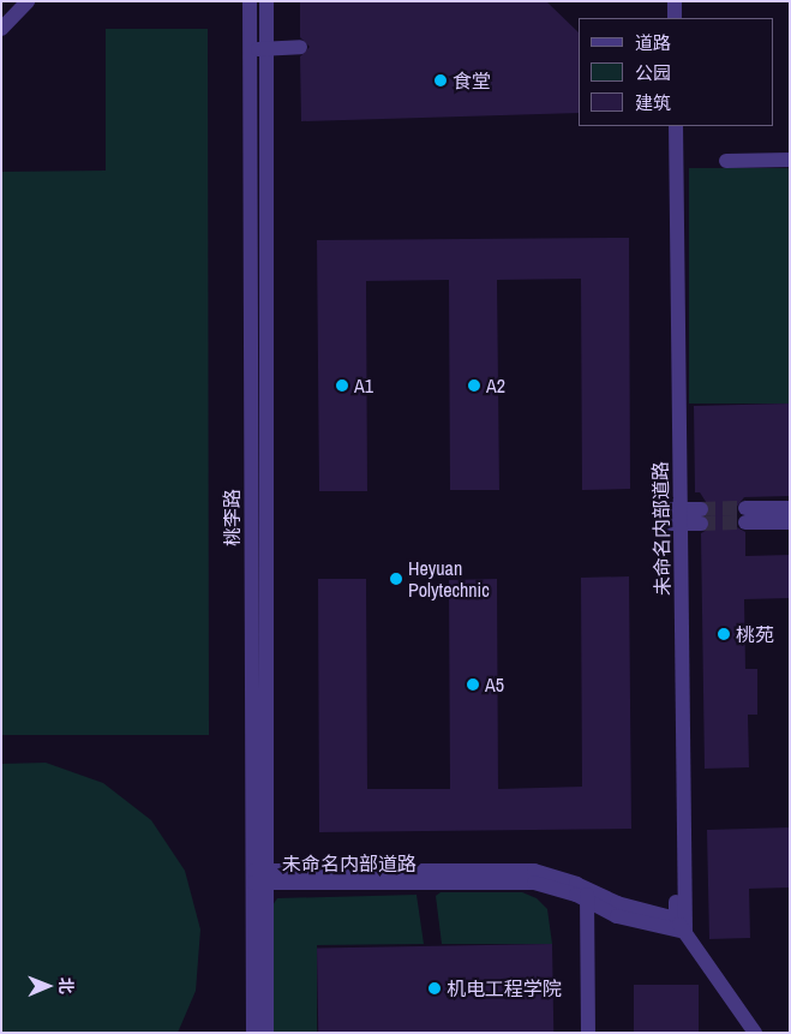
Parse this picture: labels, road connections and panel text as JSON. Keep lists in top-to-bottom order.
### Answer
{
  "streets": {
    "street": ["桃李路", "未命名内部道路"]
  },
  "crossings": [
    ["桃李路", "未命名内部道路"]
  ],
  "places": [
    "食堂",
    "A1",
    "A2",
    "Heyuan Polytechnic",
    "桃苑",
    "A5",
    "机电工程学院"
  ],
  "legend": ["道路", "公园", "建筑"],
  "north": "right"
}
